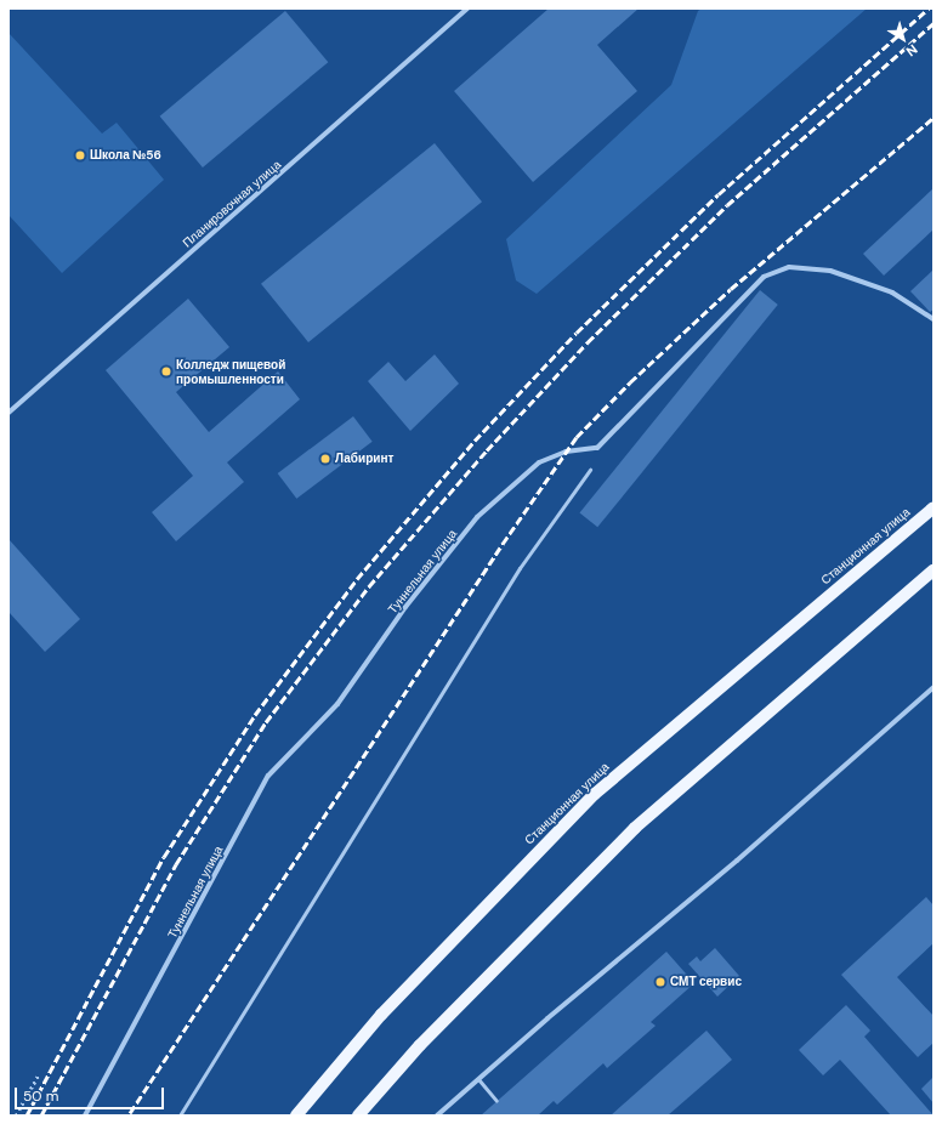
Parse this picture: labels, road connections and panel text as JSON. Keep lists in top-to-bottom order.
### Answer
{
  "streets": {
    "main road": ["Станционная улица"],
    "street": ["Планировочная улица", "Туннельная улица"]
  },
  "places": [
    "Школа №56",
    "Колледж пищевой промышленности",
    "Лабиринт",
    "СМТ сервис"
  ],
  "scale_bar": "50 m",
  "north": "bottom right"
}
